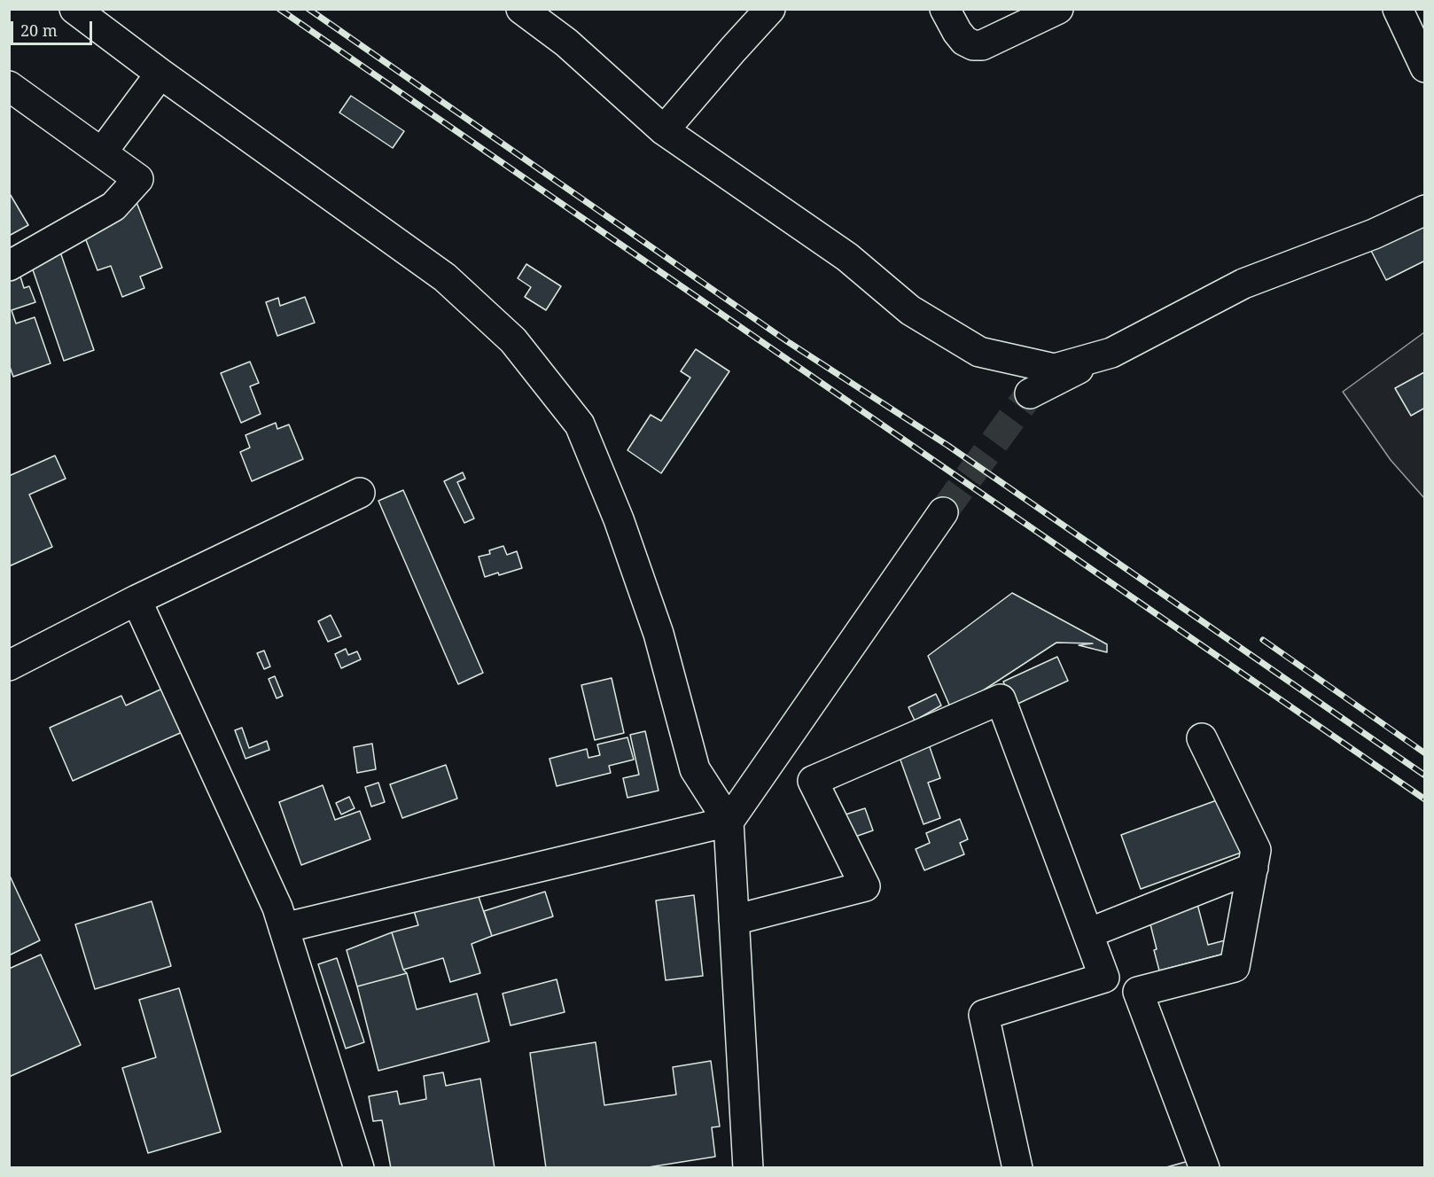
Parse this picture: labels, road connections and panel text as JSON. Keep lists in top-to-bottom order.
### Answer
{
  "scale_bar": "20 m"
}
